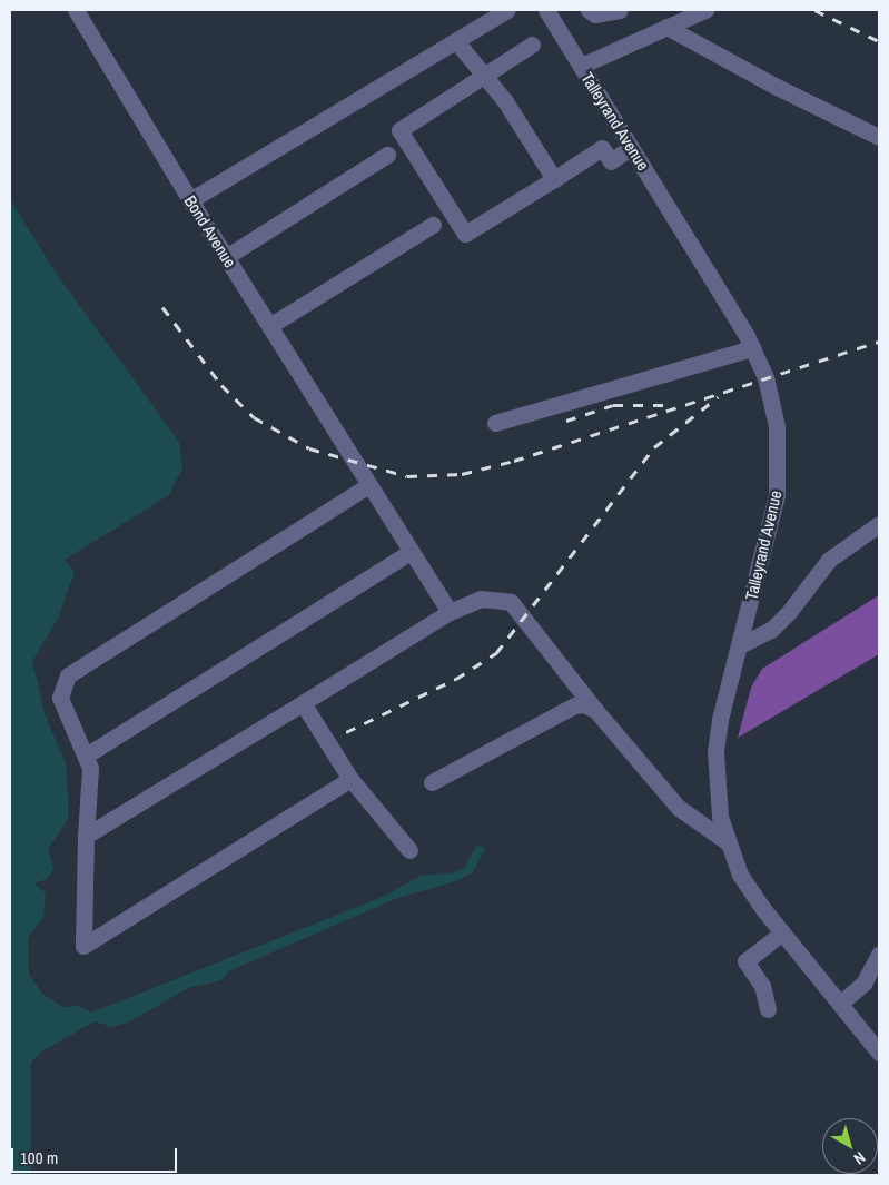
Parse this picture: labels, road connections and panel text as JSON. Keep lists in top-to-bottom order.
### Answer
{
  "streets": {
    "street": ["Talleyrand Avenue", "Bond Avenue"]
  },
  "scale_bar": "100 m",
  "north": "bottom right"
}
